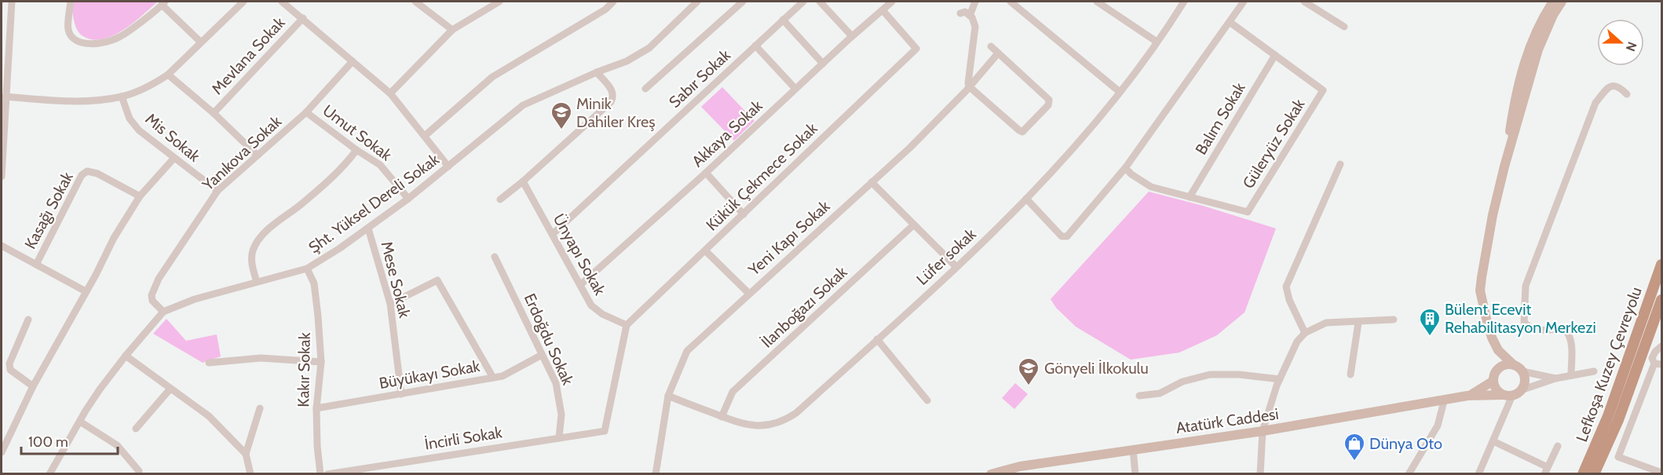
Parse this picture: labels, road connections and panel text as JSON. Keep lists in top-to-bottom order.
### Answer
{
  "streets": {
    "highway": ["Lefkoşa Kuzey Çevreyolu"],
    "main road": ["Atatürk Caddesi"],
    "street": [
      "Mevlana Sokak",
      "Sabır Sokak",
      "Balım Sokak",
      "Umut Sokak",
      "Akkaya Sokak",
      "Mis Sokak",
      "Güleryüz Sokak",
      "Yanıkova Sokak",
      "Kükük Çekmece Sokak",
      "Şht. Yüksel Dereli Sokak",
      "Kasağı Sokak",
      "Yeni Kapı Sokak",
      "Ünyapı Sokak",
      "Lüfer sokak",
      "Mese Sokak",
      "İlanboğazı Sokak",
      "Erdoğdu Sokak",
      "Kakır Sokak",
      "Büyükayı Sokak",
      "İncirli Sokak"
    ]
  },
  "crossings": [
    ["Sabır Sokak", "Ünyapı Sokak"],
    ["Balım Sokak", "Güleryüz Sokak"],
    ["Umut Sokak", "Yanıkova Sokak"],
    ["Umut Sokak", "Şht. Yüksel Dereli Sokak"],
    ["Akkaya Sokak", "Kükük Çekmece Sokak"],
    ["Akkaya Sokak", "Ünyapı Sokak"],
    ["Mis Sokak", "Yanıkova Sokak"],
    ["Yanıkova Sokak", "Şht. Yüksel Dereli Sokak"],
    ["Kükük Çekmece Sokak", "Ünyapı Sokak"],
    ["Kükük Çekmece Sokak", "İncirli Sokak"],
    ["Şht. Yüksel Dereli Sokak", "Mese Sokak"],
    ["Şht. Yüksel Dereli Sokak", "Kakır Sokak"],
    ["Yeni Kapı Sokak", "Lüfer sokak"],
    ["Ünyapı Sokak", "İncirli Sokak"],
    ["Lüfer sokak", "İlanboğazı Sokak"],
    ["Mese Sokak", "Büyükayı Sokak"],
    ["Erdoğdu Sokak", "Büyükayı Sokak"],
    ["Erdoğdu Sokak", "İncirli Sokak"],
    ["Kakır Sokak", "Büyükayı Sokak"]
  ],
  "places": {
    "school or university": ["Minik Dahiler Kreş", "Gönyeli İlkokulu"],
    "building": ["Bülent Ecevit Rehabilitasyon Merkezi"],
    "shop": ["Dünya Oto"]
  },
  "scale_bar": "100 m",
  "north": "right"
}
